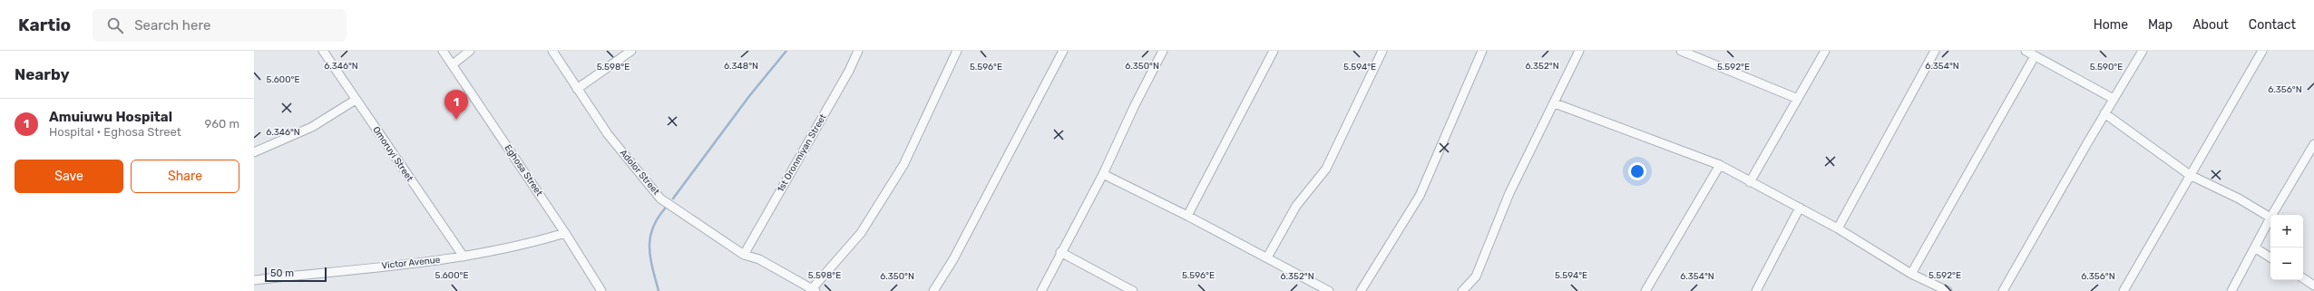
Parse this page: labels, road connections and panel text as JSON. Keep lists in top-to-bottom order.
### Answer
{
  "streets": {
    "street": [
      "1st Oronmiyan Street",
      "Omoruyi Street",
      "Eghosa Street",
      "Adolor Street",
      "Victor Avenue"
    ]
  },
  "crossings": [
    ["1st Oronmiyan Street", "Adolor Street"],
    ["Omoruyi Street", "Victor Avenue"],
    ["Eghosa Street", "Victor Avenue"]
  ],
  "scale_bar": "50 m",
  "page": {
    "header": "Kartio",
    "search": "Search here",
    "nav": [
      "Home",
      "Map",
      "About",
      "Contact"
    ],
    "heading": "Nearby",
    "pins": "1",
    "list": [
      {
        "mark": "1",
        "name": "Amuiuwu Hospital",
        "note": "Hospital · Eghosa Street",
        "value": "960 m"
      }
    ],
    "buttons": ["Save", "Share"],
    "map_buttons": ["+", "−"],
    "scale": "50 m"
  },
  "coordinates": [
    "6.352°N",
    "6.346°N",
    "6.348°N",
    "6.350°N",
    "6.354°N",
    "5.598°E",
    "5.596°E",
    "5.590°E",
    "5.594°E",
    "5.592°E",
    "5.600°E",
    "6.356°N"
  ]
}
